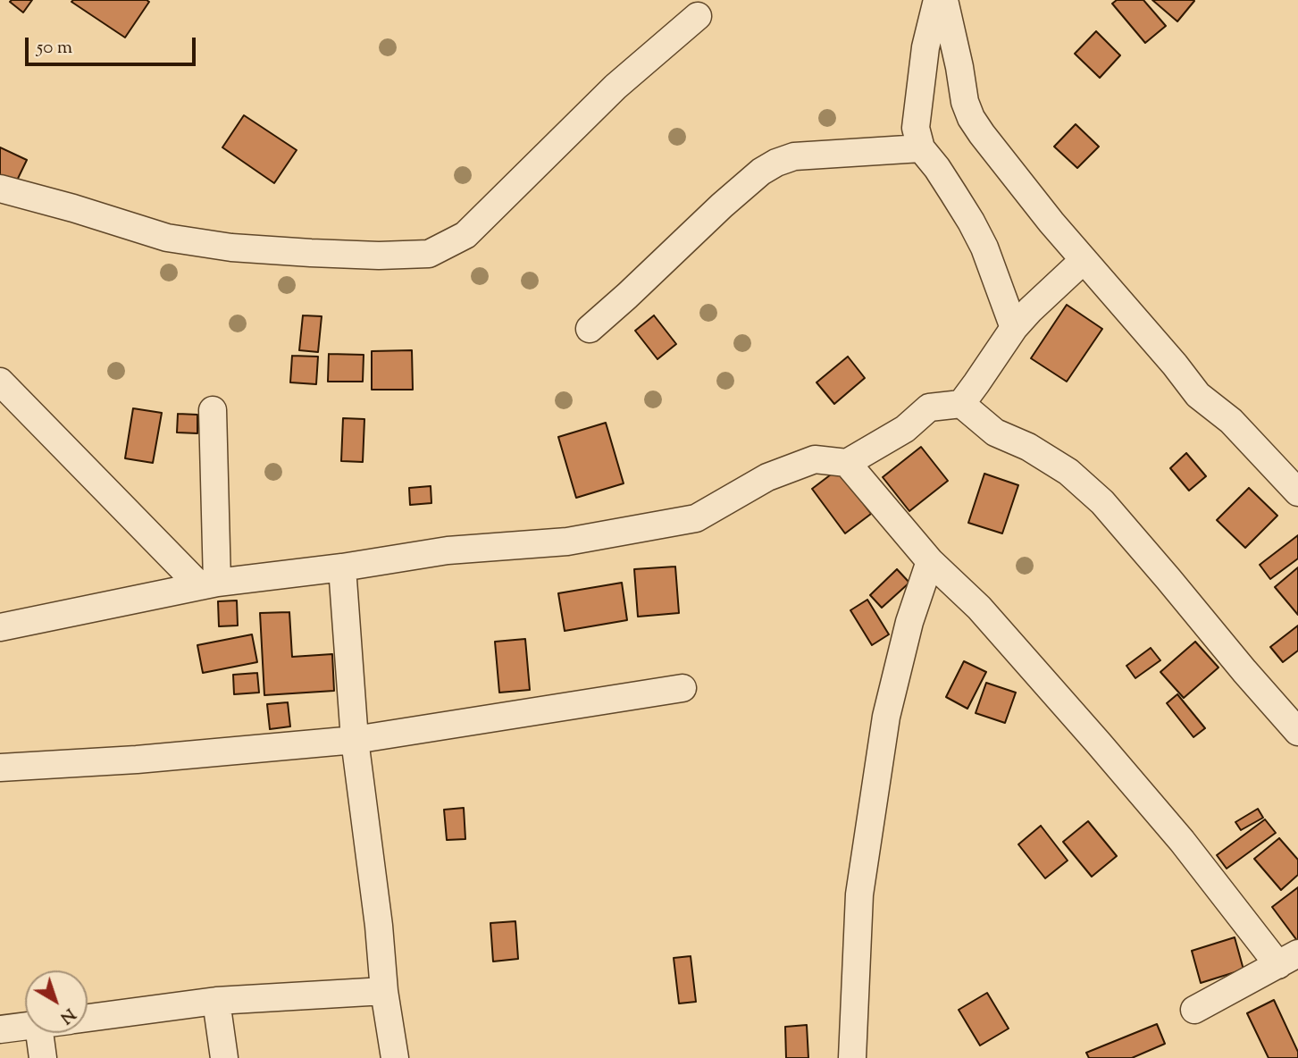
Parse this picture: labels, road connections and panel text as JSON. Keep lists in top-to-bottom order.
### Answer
{
  "scale_bar": "50 m",
  "north": "bottom right"
}
